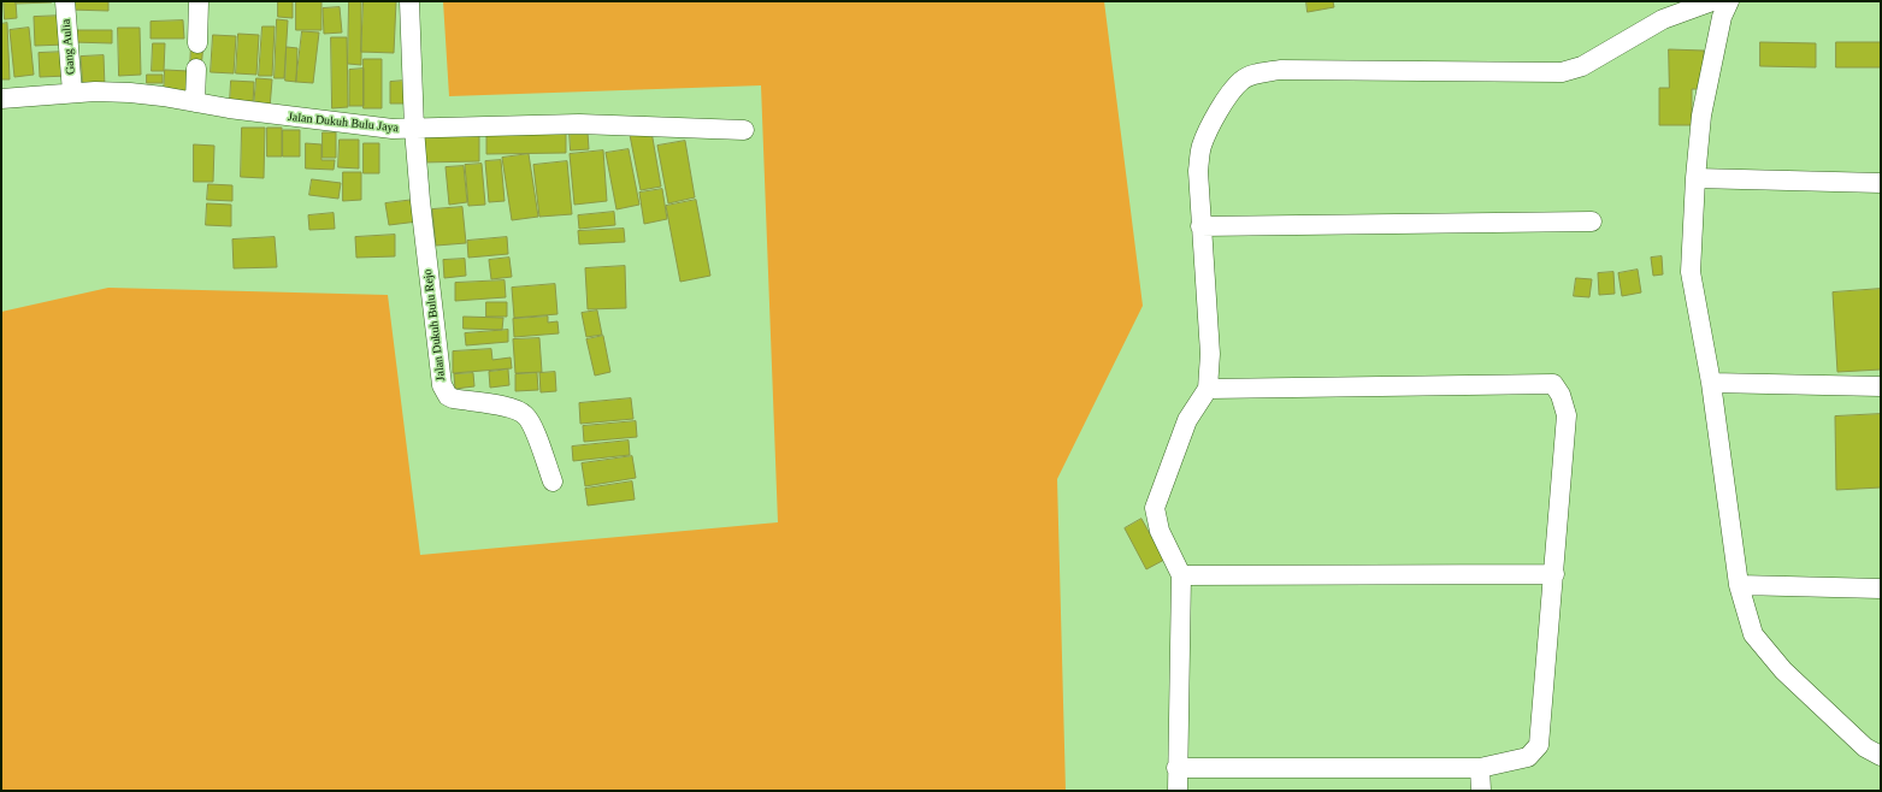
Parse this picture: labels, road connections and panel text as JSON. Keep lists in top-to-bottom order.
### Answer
{
  "streets": {
    "street": ["Gang Aulia", "Jalan Dukuh Bulu Jaya", "Jalan Dukuh Bulu Rejo"]
  },
  "crossings": [
    ["Gang Aulia", "Jalan Dukuh Bulu Jaya"],
    ["Jalan Dukuh Bulu Jaya", "Jalan Dukuh Bulu Rejo"]
  ]
}
